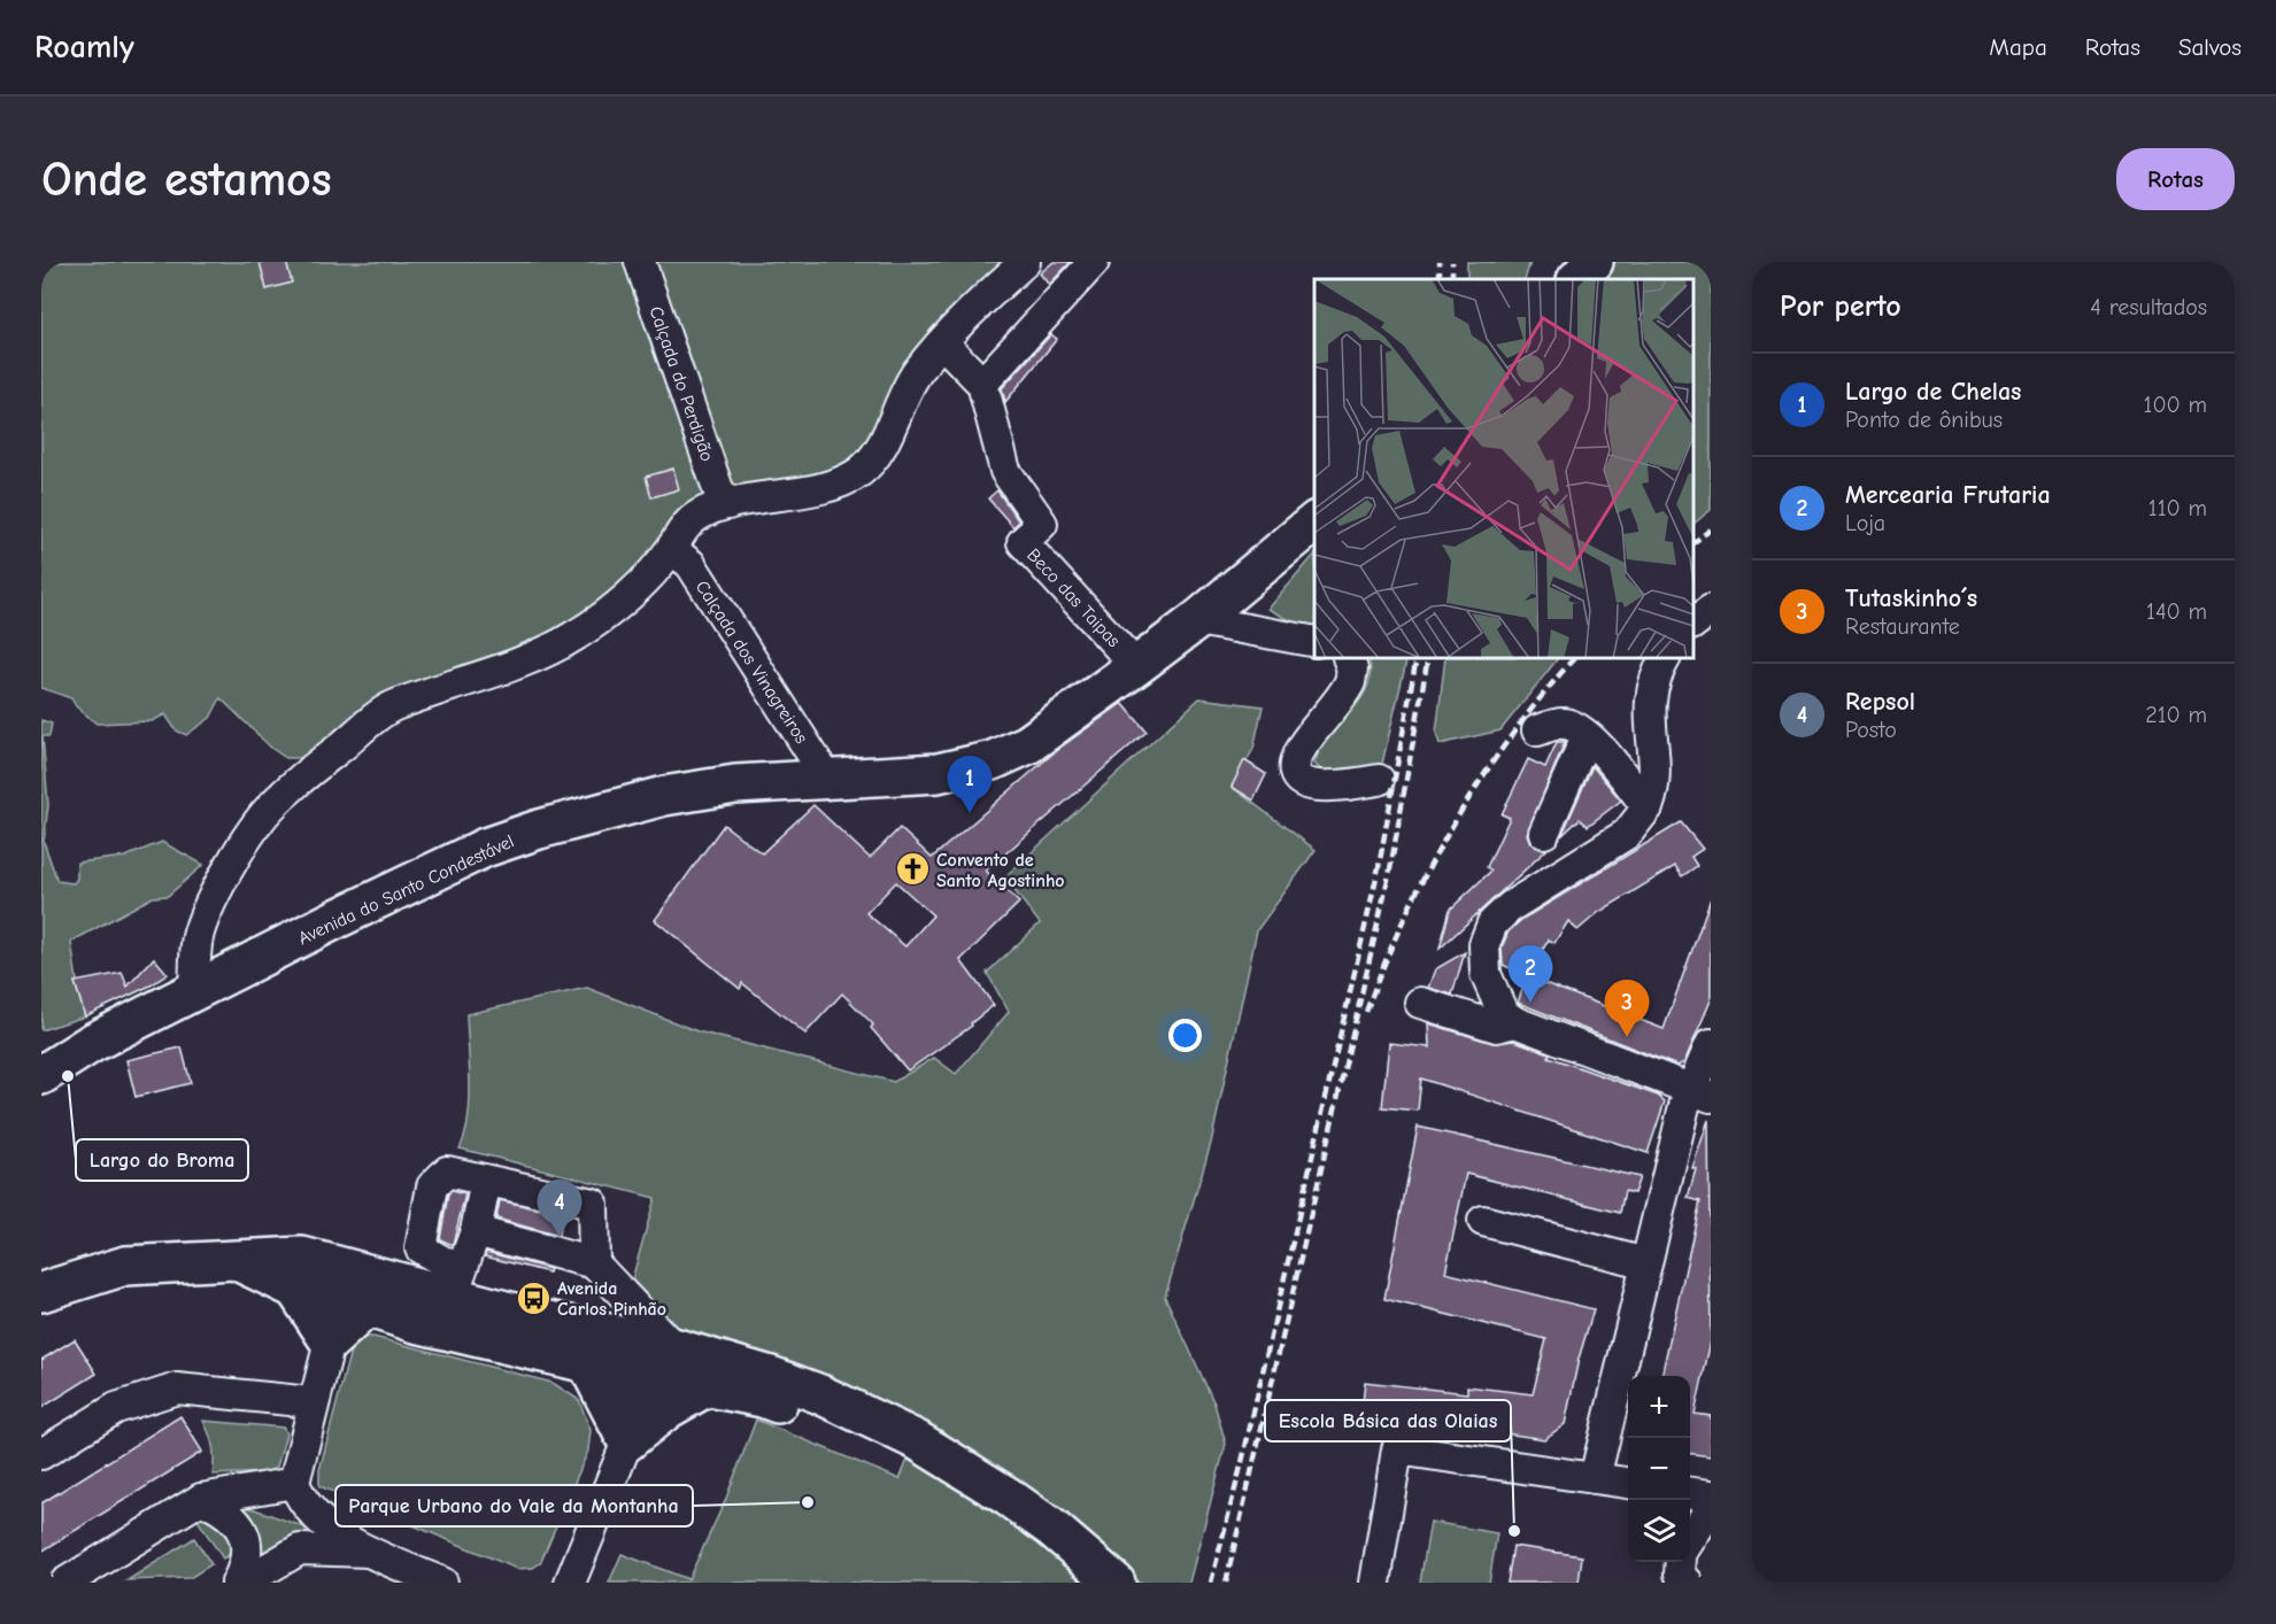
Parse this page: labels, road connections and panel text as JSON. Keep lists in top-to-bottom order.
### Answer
{
  "streets": {
    "main road": ["Avenida do Santo Condestável"],
    "street": ["Calçada do Perdigão", "Beco das Taipas", "Calçada dos Vinagreiros"]
  },
  "crossings": [
    ["Beco das Taipas", "Avenida do Santo Condestável"],
    ["Calçada dos Vinagreiros", "Avenida do Santo Condestável"]
  ],
  "places": {
    "church": ["Convento de Santo Agostinho"],
    "other": ["Largo do Broma", "Parque Urbano do Vale da Montanha", "Escola Básica das Olaias"],
    "bus stop": ["Avenida Carlos Pinhão"]
  },
  "page": {
    "header": "Roamly",
    "nav": ["Mapa", "Rotas", "Salvos"],
    "buttons": "Rotas",
    "title": "Onde estamos",
    "heading": ["Por perto", "4 resultados"],
    "list": [
      {
        "mark": "1",
        "name": "Largo de Chelas",
        "note": "Ponto de ônibus",
        "value": "100 m"
      },
      {
        "mark": "2",
        "name": "Mercearia Frutaria",
        "note": "Loja",
        "value": "110 m"
      },
      {
        "mark": "3",
        "name": "Tutaskinho´s",
        "note": "Restaurante",
        "value": "140 m"
      },
      {
        "mark": "4",
        "name": "Repsol",
        "note": "Posto",
        "value": "210 m"
      }
    ],
    "pins": [
      "1",
      "2",
      "3",
      "4"
    ],
    "map_buttons": ["+", "−"]
  }
}
